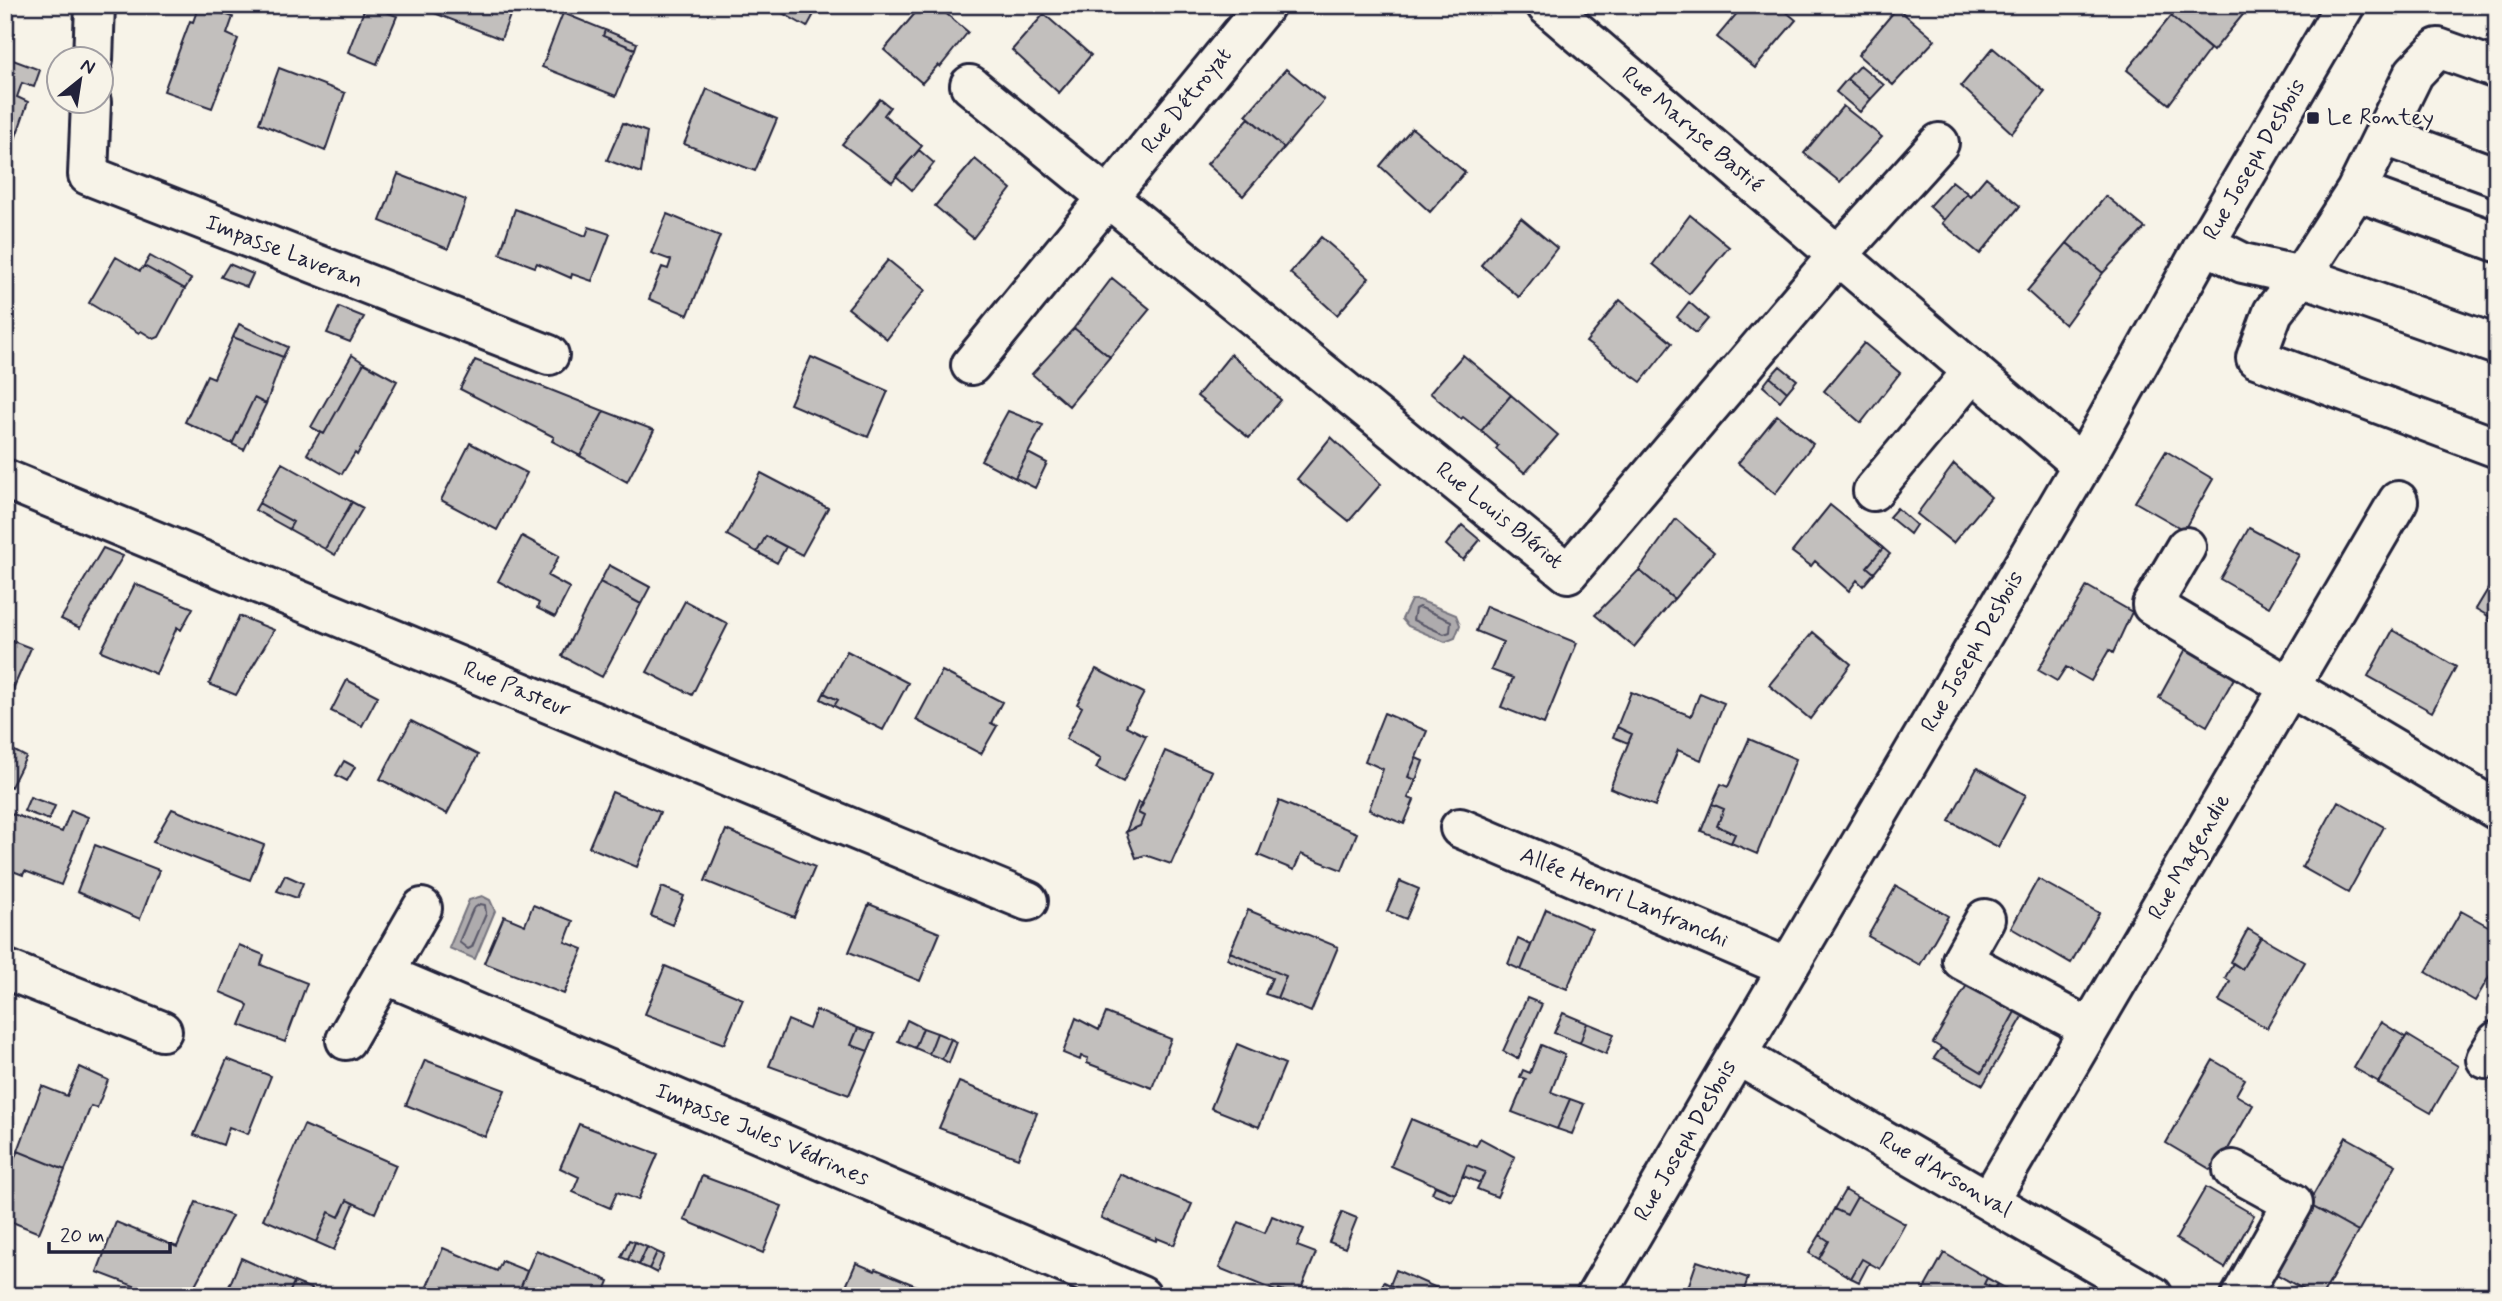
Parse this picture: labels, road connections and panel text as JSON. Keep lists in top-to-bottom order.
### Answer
{
  "streets": {
    "street": [
      "Rue Détroyat",
      "Rue Maryse Bastié",
      "Rue Joseph Desbois",
      "Impasse Laveran",
      "Rue Louis Blériot",
      "Rue Pasteur",
      "Rue Magendie",
      "Allée Henri Lanfranchi",
      "Impasse Jules Védrines",
      "Rue d'Arsonval"
    ]
  },
  "crossings": [
    ["Rue Détroyat", "Rue Louis Blériot"],
    ["Rue Maryse Bastié", "Rue Joseph Desbois"],
    ["Rue Maryse Bastié", "Rue Louis Blériot"],
    ["Rue Joseph Desbois", "Allée Henri Lanfranchi"],
    ["Rue Joseph Desbois", "Rue d'Arsonval"],
    ["Rue Magendie", "Rue d'Arsonval"]
  ],
  "places": {
    "transit": ["Le Rontey"]
  },
  "scale_bar": "20 m",
  "north": "top right"
}
